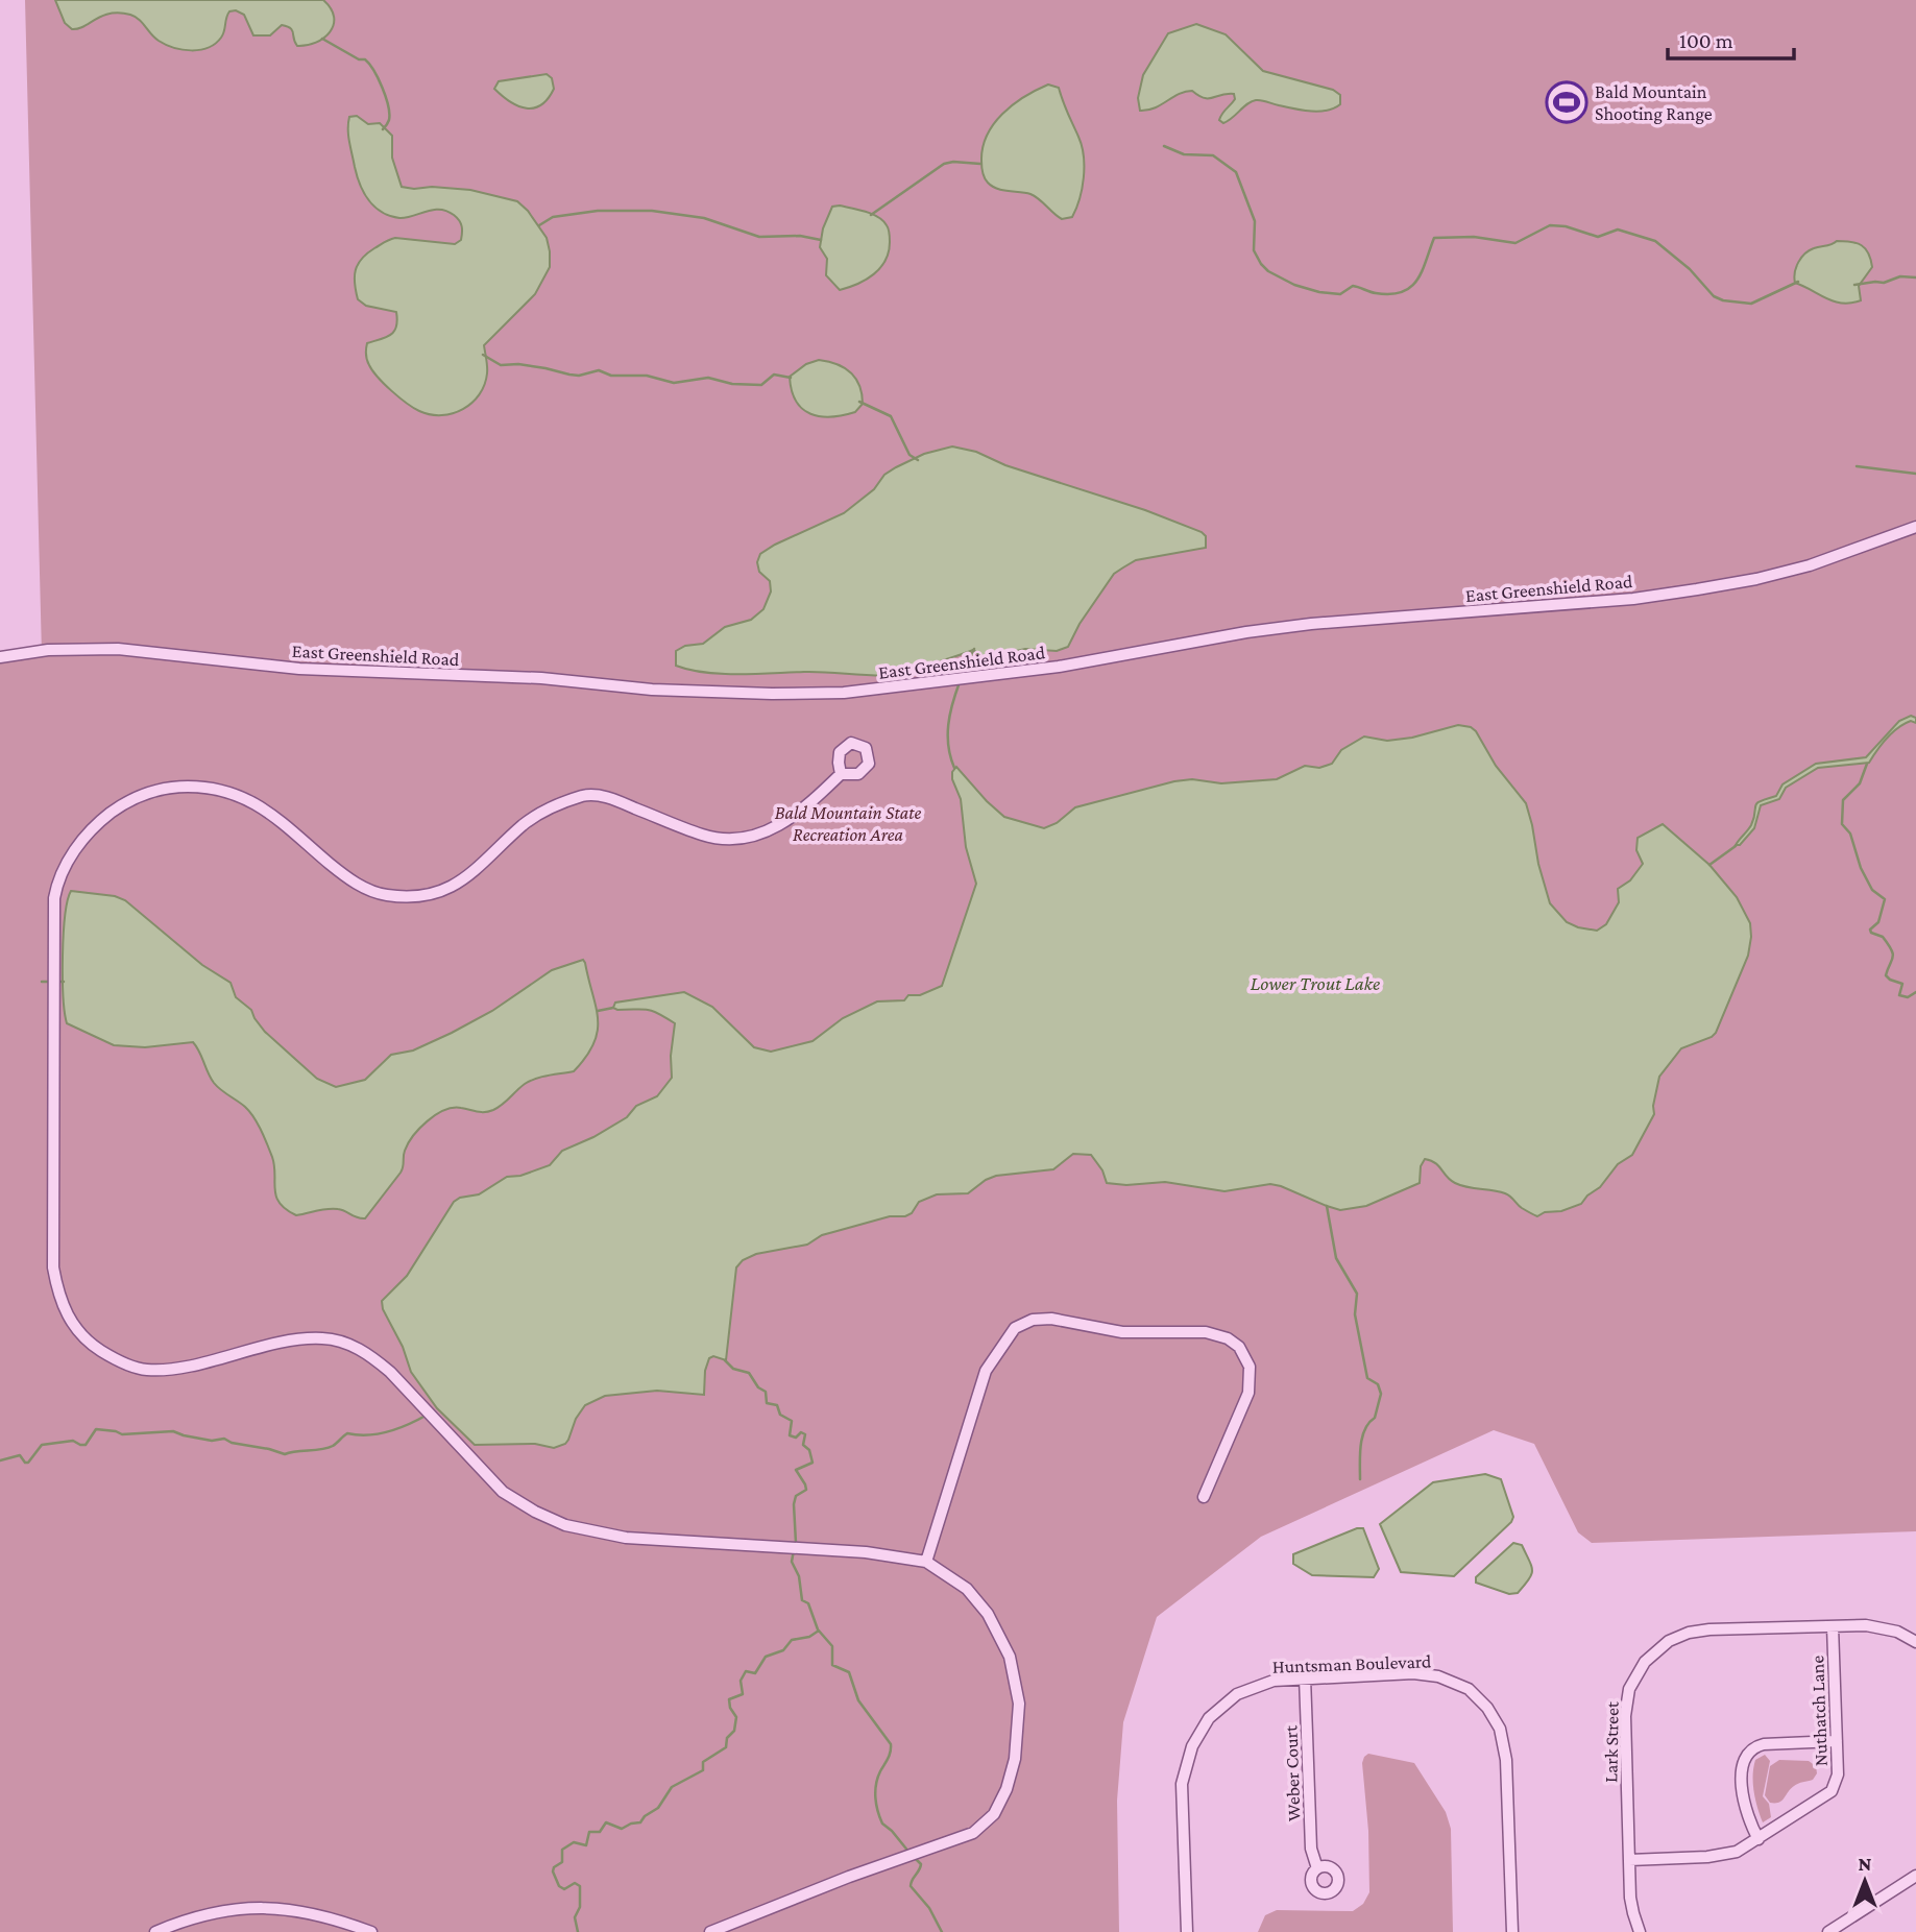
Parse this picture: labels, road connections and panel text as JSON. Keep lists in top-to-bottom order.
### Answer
{
  "streets": {
    "street": [
      "East Greenshield Road",
      "Huntsman Boulevard",
      "Nuthatch Lane",
      "Lark Street",
      "Weber Court"
    ]
  },
  "crossings": [
    ["Huntsman Boulevard", "Weber Court"],
    ["Nuthatch Lane", "Lark Street"]
  ],
  "water": ["Lower Trout Lake"],
  "parks": ["Bald Mountain State Recreation Area"],
  "places": {
    "sports": ["Bald Mountain Shooting Range"]
  },
  "scale_bar": "100 m",
  "north": "top"
}
